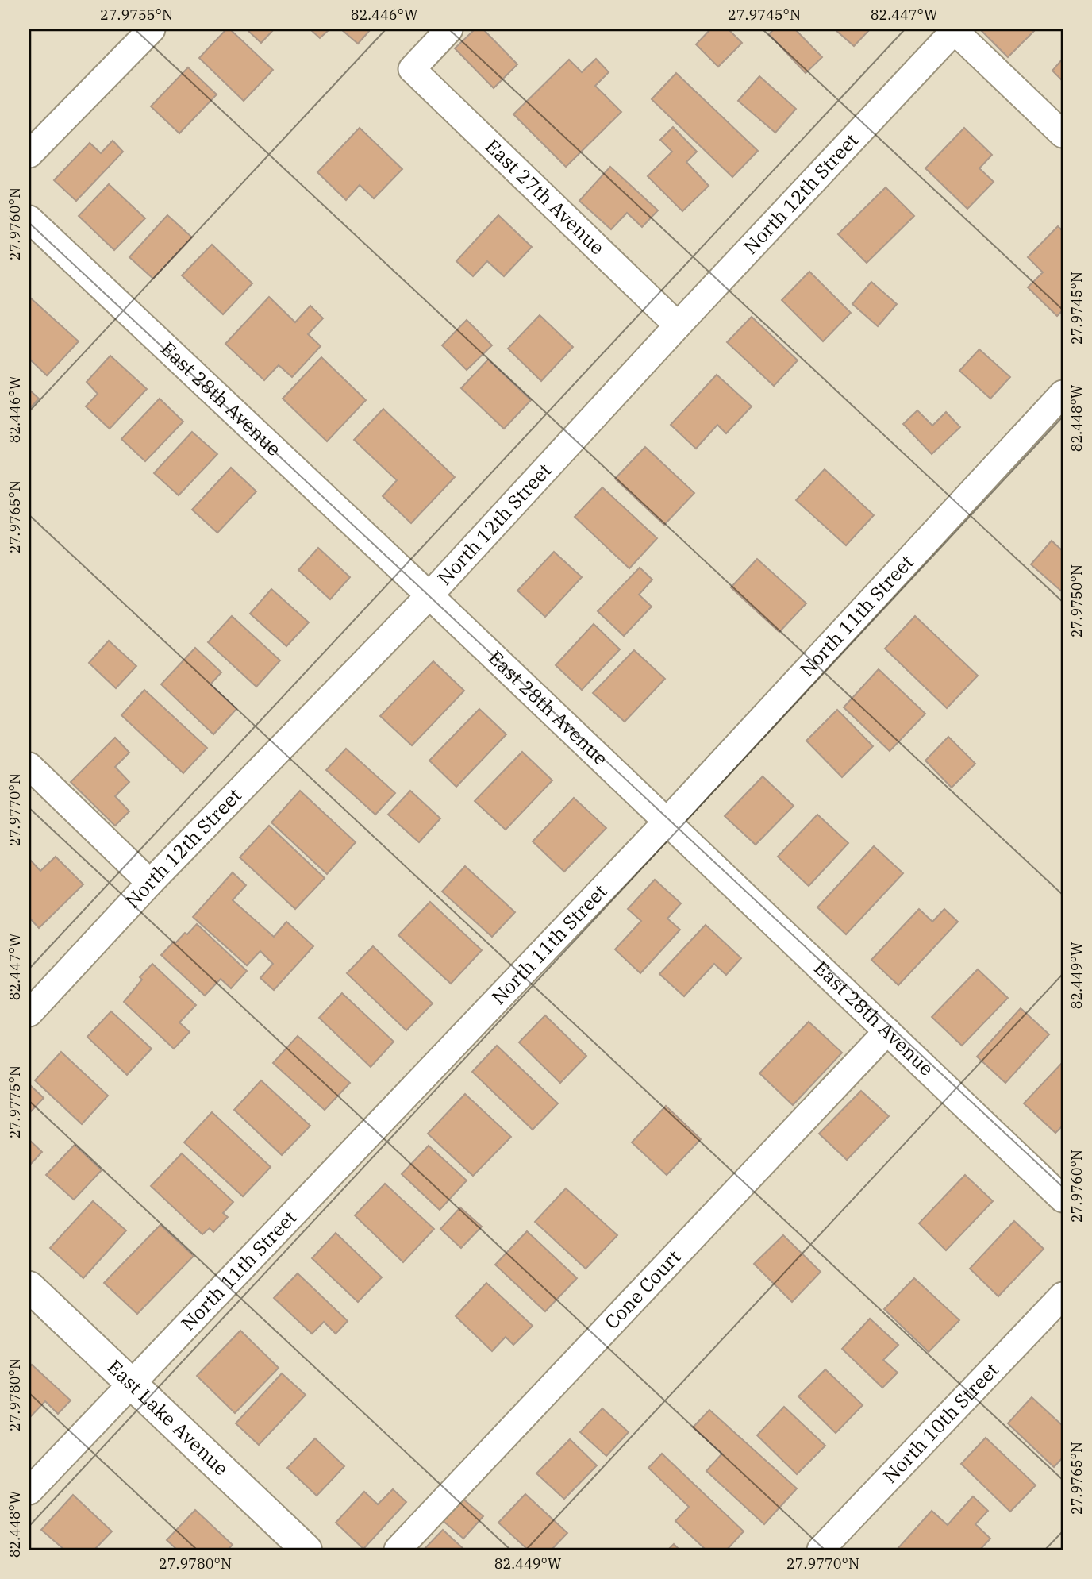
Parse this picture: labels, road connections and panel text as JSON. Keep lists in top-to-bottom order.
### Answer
{
  "streets": {
    "street": [
      "North 12th Street",
      "East 27th Avenue",
      "East 28th Avenue",
      "North 11th Street",
      "Cone Court",
      "East Lake Avenue",
      "North 10th Street"
    ]
  },
  "crossings": [
    ["North 12th Street", "East 27th Avenue"],
    ["North 12th Street", "East 28th Avenue"],
    ["East 28th Avenue", "North 11th Street"],
    ["East 28th Avenue", "Cone Court"],
    ["North 11th Street", "East Lake Avenue"]
  ],
  "coordinates": [
    "27.9755°N",
    "82.446°W",
    "27.9745°N",
    "82.447°W",
    "27.9760°N",
    "82.448°W",
    "27.9765°N",
    "27.9750°N",
    "27.9770°N",
    "82.449°W",
    "27.9775°N",
    "27.9780°N"
  ]
}
